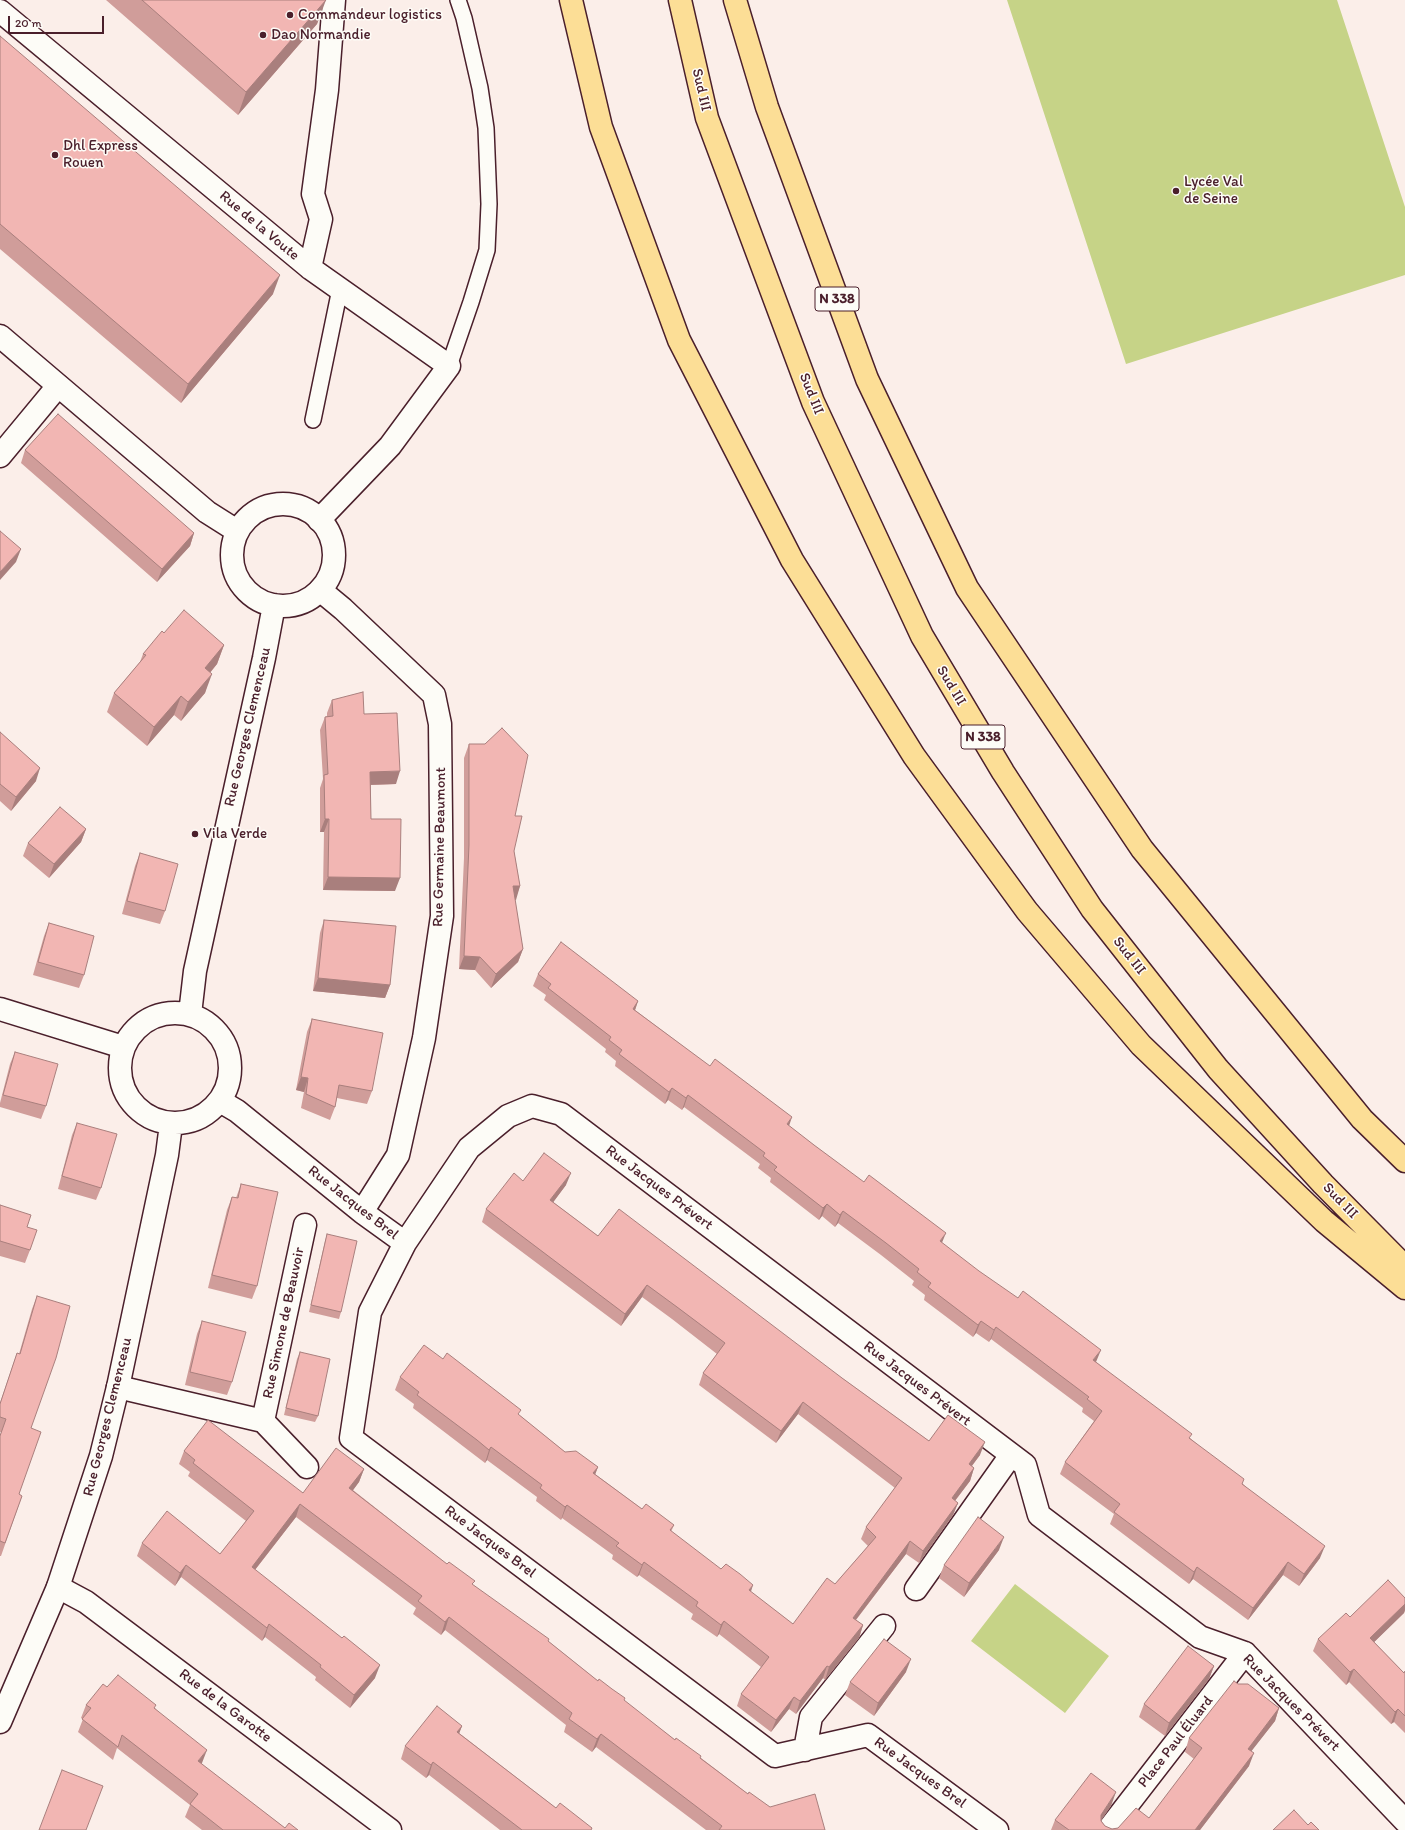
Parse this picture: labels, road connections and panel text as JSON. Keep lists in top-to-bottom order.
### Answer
{
  "streets": {
    "highway": ["Sud III", "N 338"],
    "street": [
      "Rue de la Voute",
      "Rue Georges Clemenceau",
      "Rue Germaine Beaumont",
      "Rue Jacques Prévert",
      "Rue Jacques Brel",
      "Rue Simone de Beauvoir",
      "Rue de la Garotte",
      "Place Paul Éluard"
    ]
  },
  "crossings": [
    ["Rue Georges Clemenceau", "Rue Germaine Beaumont"],
    ["Rue Georges Clemenceau", "Rue Jacques Brel"],
    ["Rue Georges Clemenceau", "Rue de la Garotte"],
    ["Rue Germaine Beaumont", "Rue Jacques Brel"],
    ["Rue Jacques Prévert", "Rue Jacques Brel"],
    ["Rue Jacques Prévert", "Place Paul Éluard"]
  ],
  "places": [
    "Commandeur logistics",
    "Dao Normandie",
    "Dhl Express Rouen",
    "Lycée Val de Seine",
    "Vila Verde"
  ],
  "scale_bar": "20 m"
}
